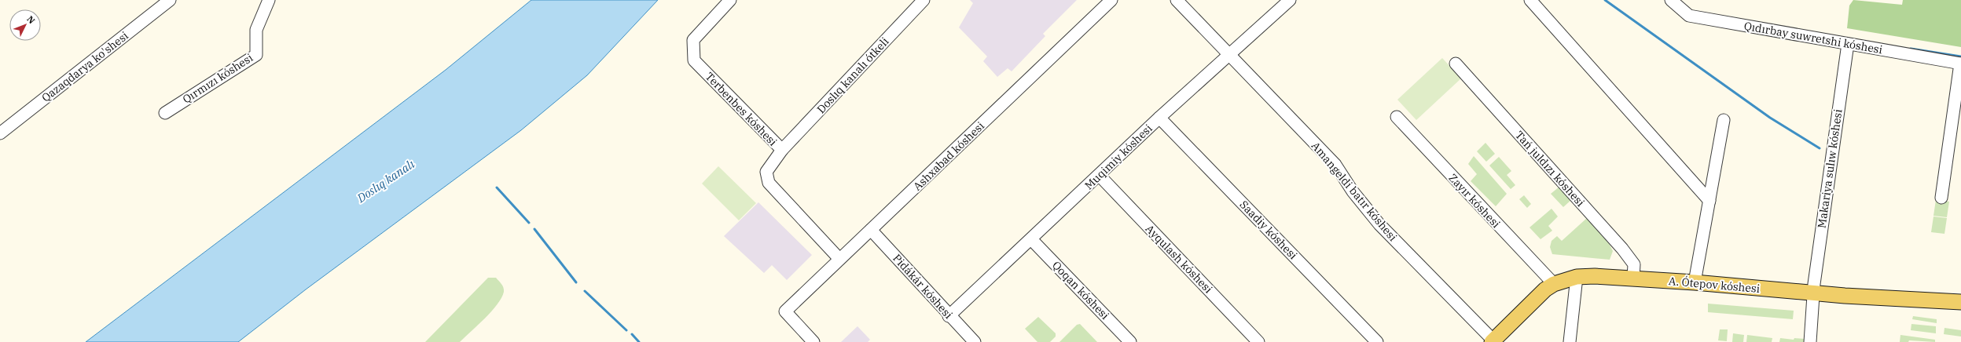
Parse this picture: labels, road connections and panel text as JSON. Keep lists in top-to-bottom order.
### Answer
{
  "streets": {
    "main road": ["A. Ótepov kóshesi"],
    "street": [
      "Qıdırbay suwretshi kóshesi",
      "Qazaqdarya ko'shesi",
      "Doslıq kanalı ótkeli",
      "Qırmızı kóshesi",
      "Terbenbes kóshesi",
      "Ashxabad kóshesi",
      "Muqimiy kóshesi",
      "Tań juldızı kóshesi",
      "Makariya sulıw kóshesi",
      "Amangeldi batır kóshesi",
      "Zayır kóshesi",
      "Saadiy kóshesi",
      "Ayqulash kóshesi",
      "Pidákár kóshesi",
      "Qoqan kóshesi"
    ]
  },
  "crossings": [
    ["Qıdırbay suwretshi kóshesi", "Makariya sulıw kóshesi"],
    ["Doslıq kanalı ótkeli", "Terbenbes kóshesi"],
    ["Terbenbes kóshesi", "Ashxabad kóshesi"],
    ["Ashxabad kóshesi", "Pidákár kóshesi"],
    ["Muqimiy kóshesi", "Amangeldi batır kóshesi"],
    ["Muqimiy kóshesi", "Saadiy kóshesi"],
    ["Muqimiy kóshesi", "Ayqulash kóshesi"],
    ["Muqimiy kóshesi", "Pidákár kóshesi"],
    ["Muqimiy kóshesi", "Qoqan kóshesi"],
    ["Tań juldızı kóshesi", "A. Ótepov kóshesi"],
    ["Makariya sulıw kóshesi", "A. Ótepov kóshesi"],
    ["Amangeldi batır kóshesi", "A. Ótepov kóshesi"],
    ["Zayır kóshesi", "A. Ótepov kóshesi"]
  ],
  "water": ["Doslıq kanalı"],
  "north": "top right"
}
